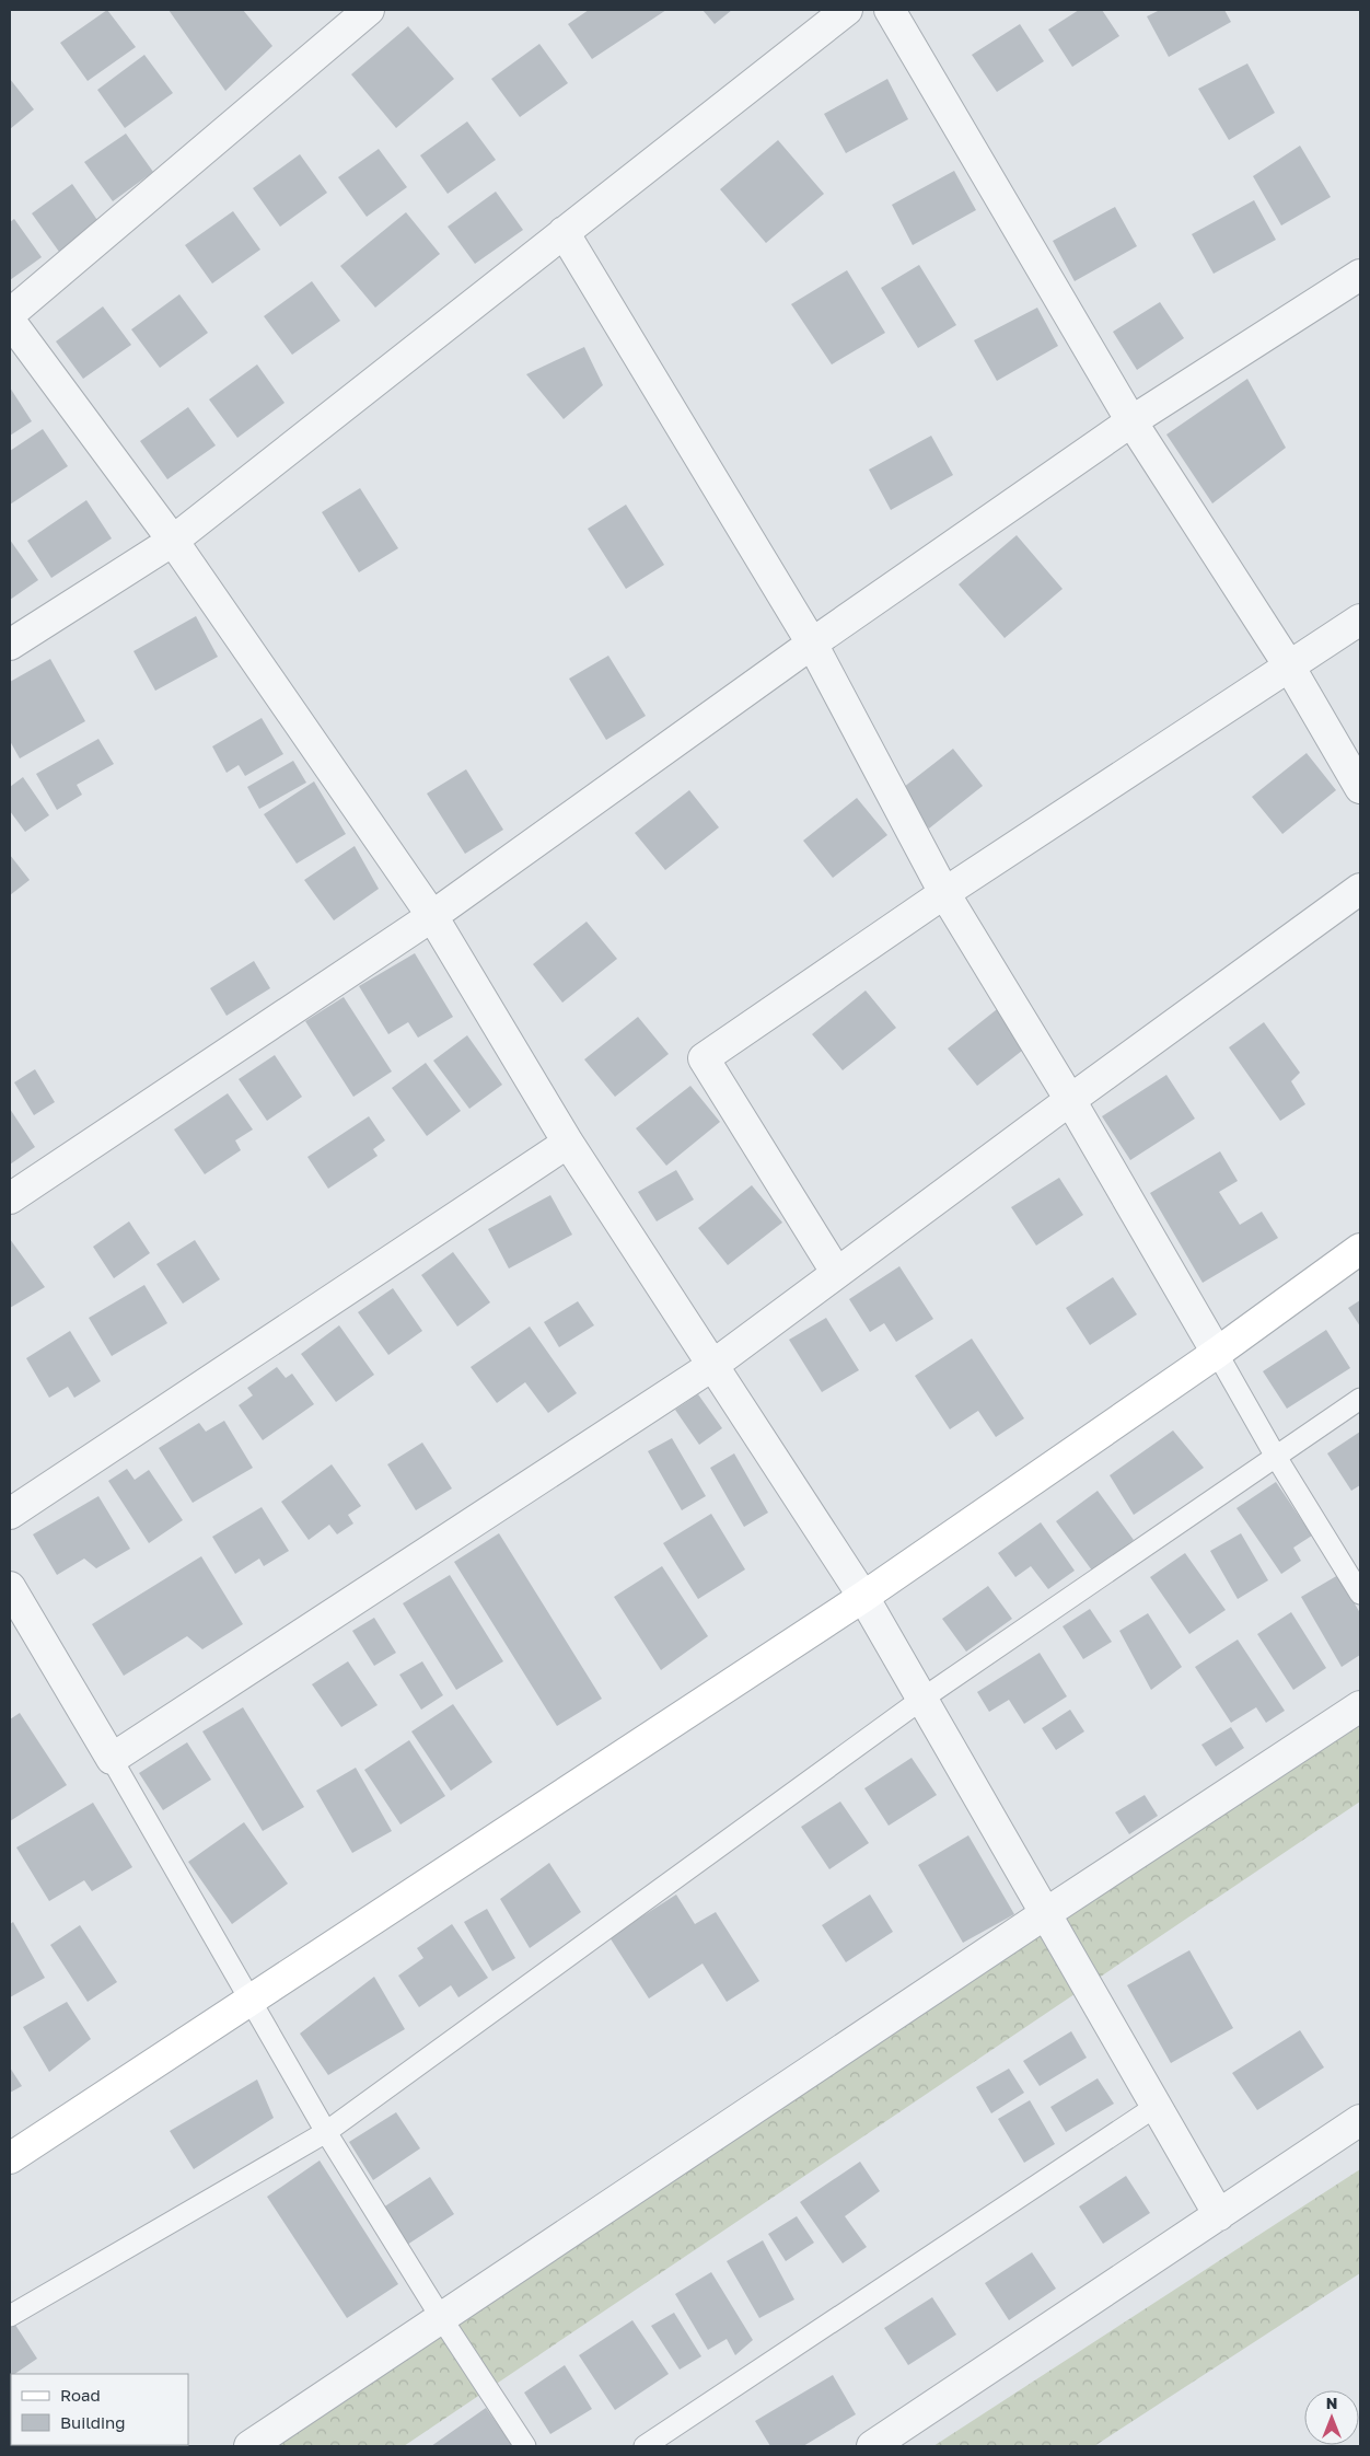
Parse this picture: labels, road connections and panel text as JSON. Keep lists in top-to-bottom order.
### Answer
{
  "legend": ["Road", "Building"],
  "north": "top"
}
